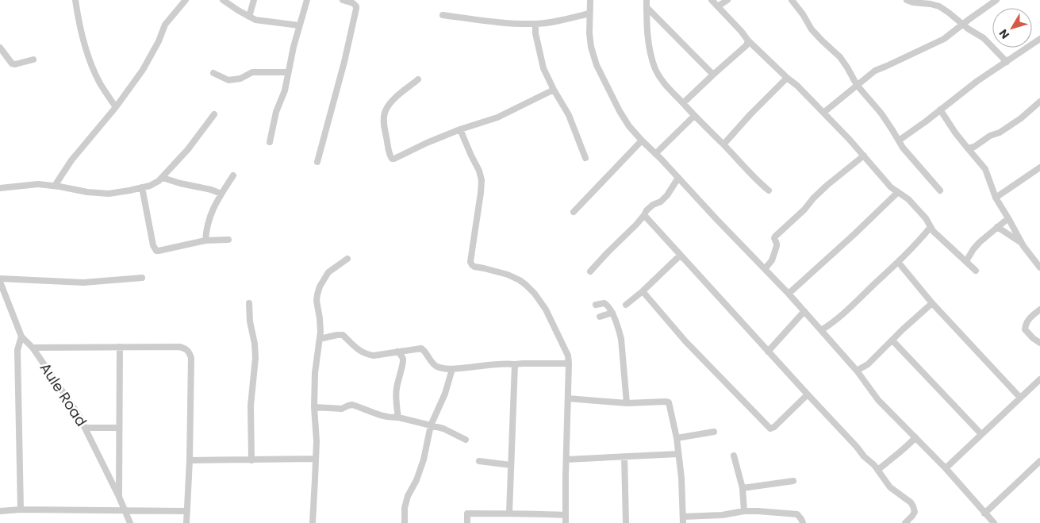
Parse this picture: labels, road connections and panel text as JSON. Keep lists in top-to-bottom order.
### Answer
{
  "streets": {
    "street": ["Aule Road"]
  },
  "north": "bottom left"
}
